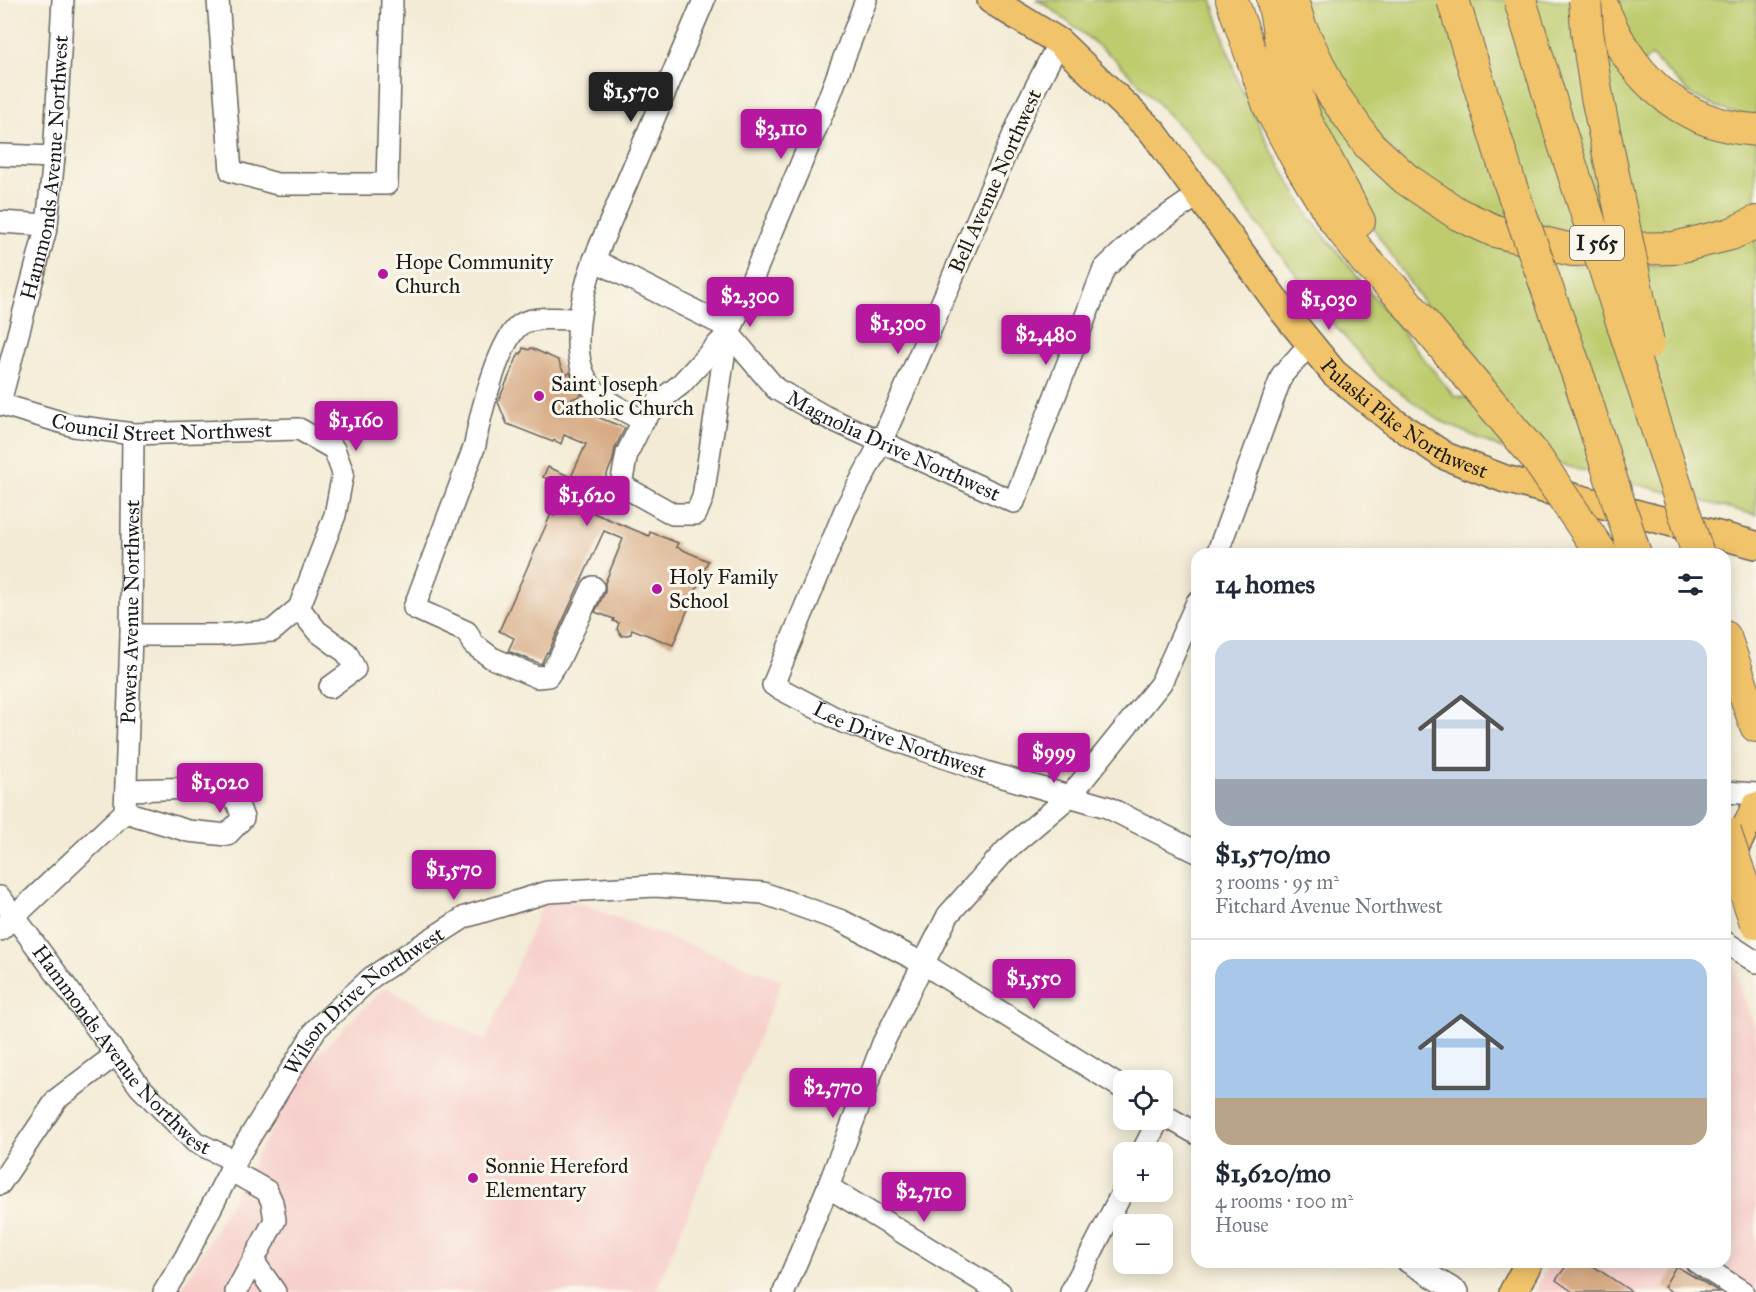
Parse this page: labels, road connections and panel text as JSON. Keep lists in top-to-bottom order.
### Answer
{
  "streets": {
    "highway": ["I 565"],
    "main road": ["Pulaski Pike Northwest"],
    "street": [
      "Hammonds Avenue Northwest",
      "Bell Avenue Northwest",
      "Council Street Northwest",
      "Magnolia Drive Northwest",
      "Powers Avenue Northwest",
      "Lee Drive Northwest",
      "Wilson Drive Northwest"
    ]
  },
  "crossings": [
    ["Hammonds Avenue Northwest", "Council Street Northwest"],
    ["Hammonds Avenue Northwest", "Wilson Drive Northwest"],
    ["Bell Avenue Northwest", "Pulaski Pike Northwest"],
    ["Bell Avenue Northwest", "Magnolia Drive Northwest"],
    ["Bell Avenue Northwest", "Lee Drive Northwest"],
    ["Pulaski Pike Northwest", "Magnolia Drive Northwest"],
    ["Council Street Northwest", "Powers Avenue Northwest"]
  ],
  "places": [
    "Hope Community Church",
    "Saint Joseph Catholic Church",
    "Holy Family School",
    "Sonnie Hereford Elementary"
  ],
  "page": {
    "price": [
      "$1,570",
      "$3,110",
      "$2,300",
      "$1,030",
      "$1,300",
      "$2,480",
      "$1,160",
      "$1,620",
      "$999",
      "$1,020",
      "$1,570",
      "$1,550",
      "$2,770",
      "$2,710"
    ],
    "heading": "14 homes",
    "list": [
      {
        "name": "$1,570/mo",
        "note": "3 rooms · 95 m² · Fitchard Avenue Northwest"
      },
      {
        "name": "$1,620/mo",
        "note": "4 rooms · 100 m² · House"
      }
    ],
    "map_buttons": ["+", "−"]
  }
}
